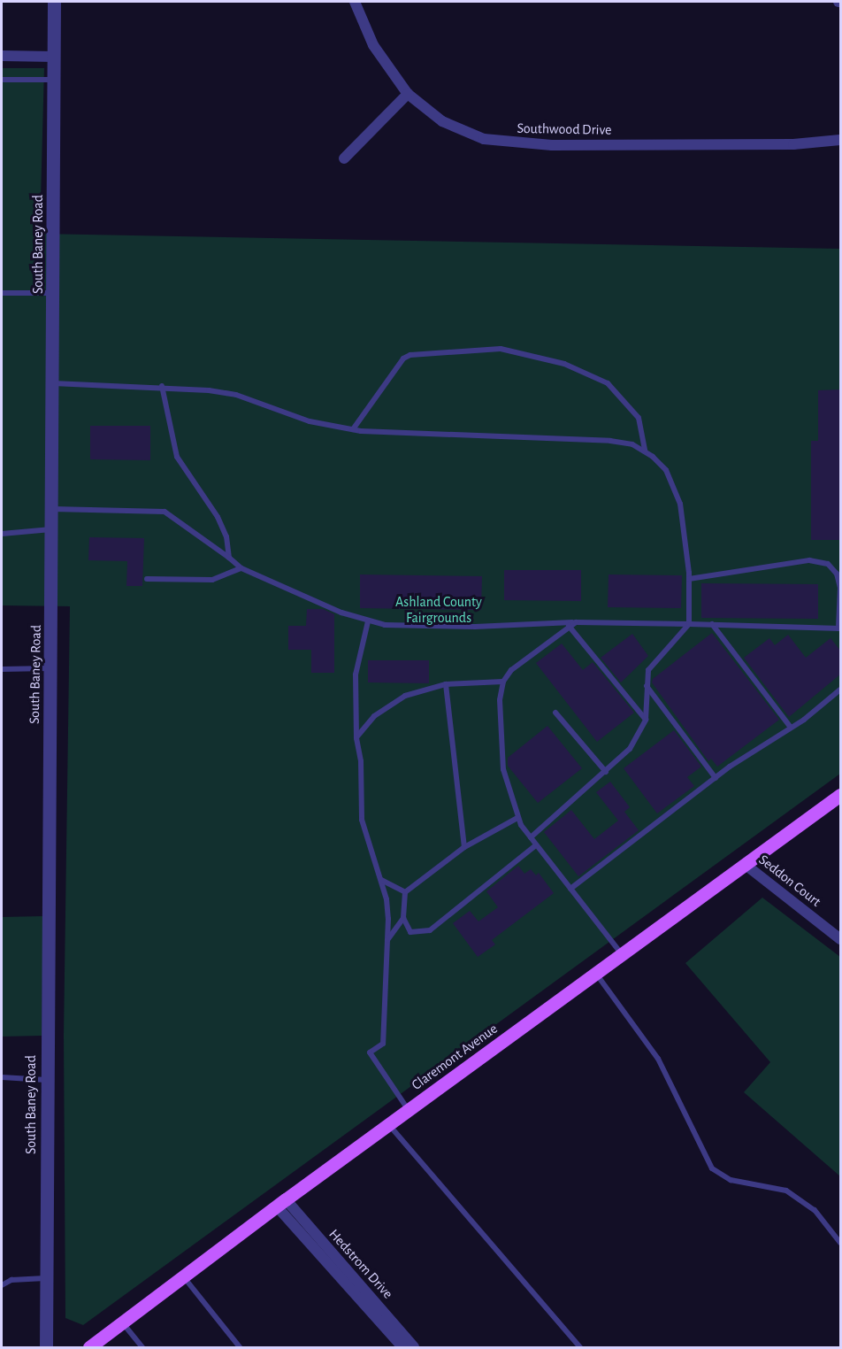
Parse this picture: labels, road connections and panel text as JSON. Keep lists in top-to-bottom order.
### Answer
{
  "streets": {
    "main road": ["Claremont Avenue"],
    "street": [
      "Southwood Drive",
      "South Baney Road",
      "Seddon Court",
      "Hedstrom Drive"
    ]
  },
  "crossings": [
    ["Seddon Court", "Claremont Avenue"],
    ["Claremont Avenue", "Hedstrom Drive"]
  ],
  "parks": ["Ashland County Fairgrounds"]
}
